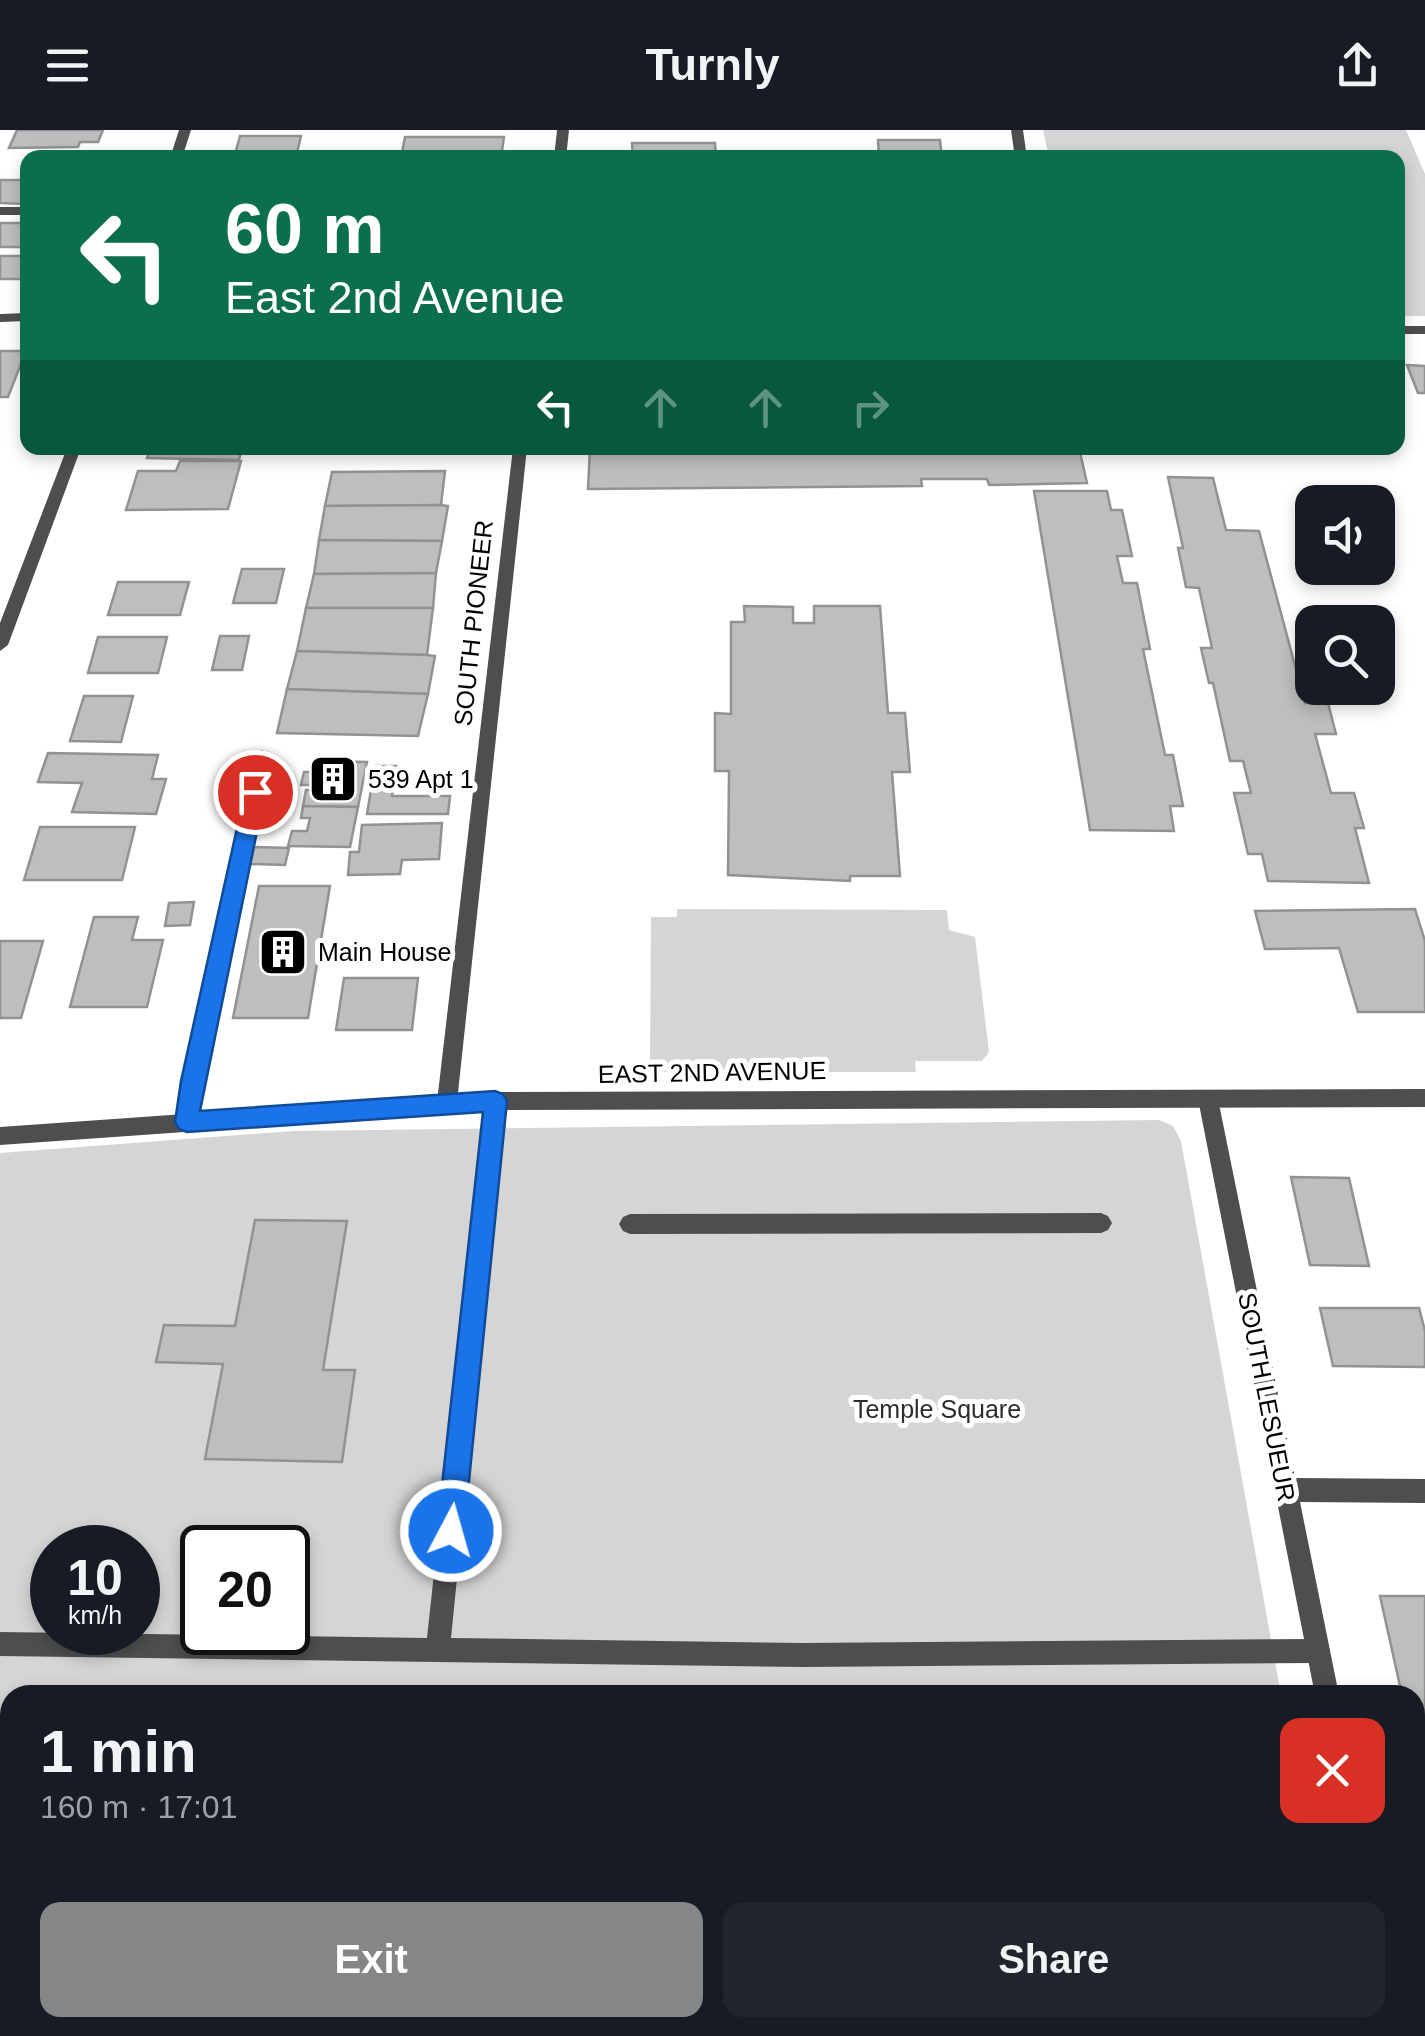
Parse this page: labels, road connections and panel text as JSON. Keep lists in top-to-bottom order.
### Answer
{
  "streets": {
    "street": ["SOUTH PIONEER", "EAST 2ND AVENUE", "SOUTH LESUEUR"]
  },
  "crossings": [
    ["SOUTH PIONEER", "EAST 2ND AVENUE"],
    ["EAST 2ND AVENUE", "SOUTH LESUEUR"]
  ],
  "parks": ["Temple Square"],
  "places": {
    "building": ["539 Apt 1", "Main House"]
  },
  "page": {
    "header": "Turnly",
    "turn": ["60 m", "East 2nd Avenue"],
    "speed": "10 km/h",
    "limit": "20",
    "heading": ["1 min", "160 m · 17:01"],
    "buttons": ["Exit", "Share"]
  }
}
